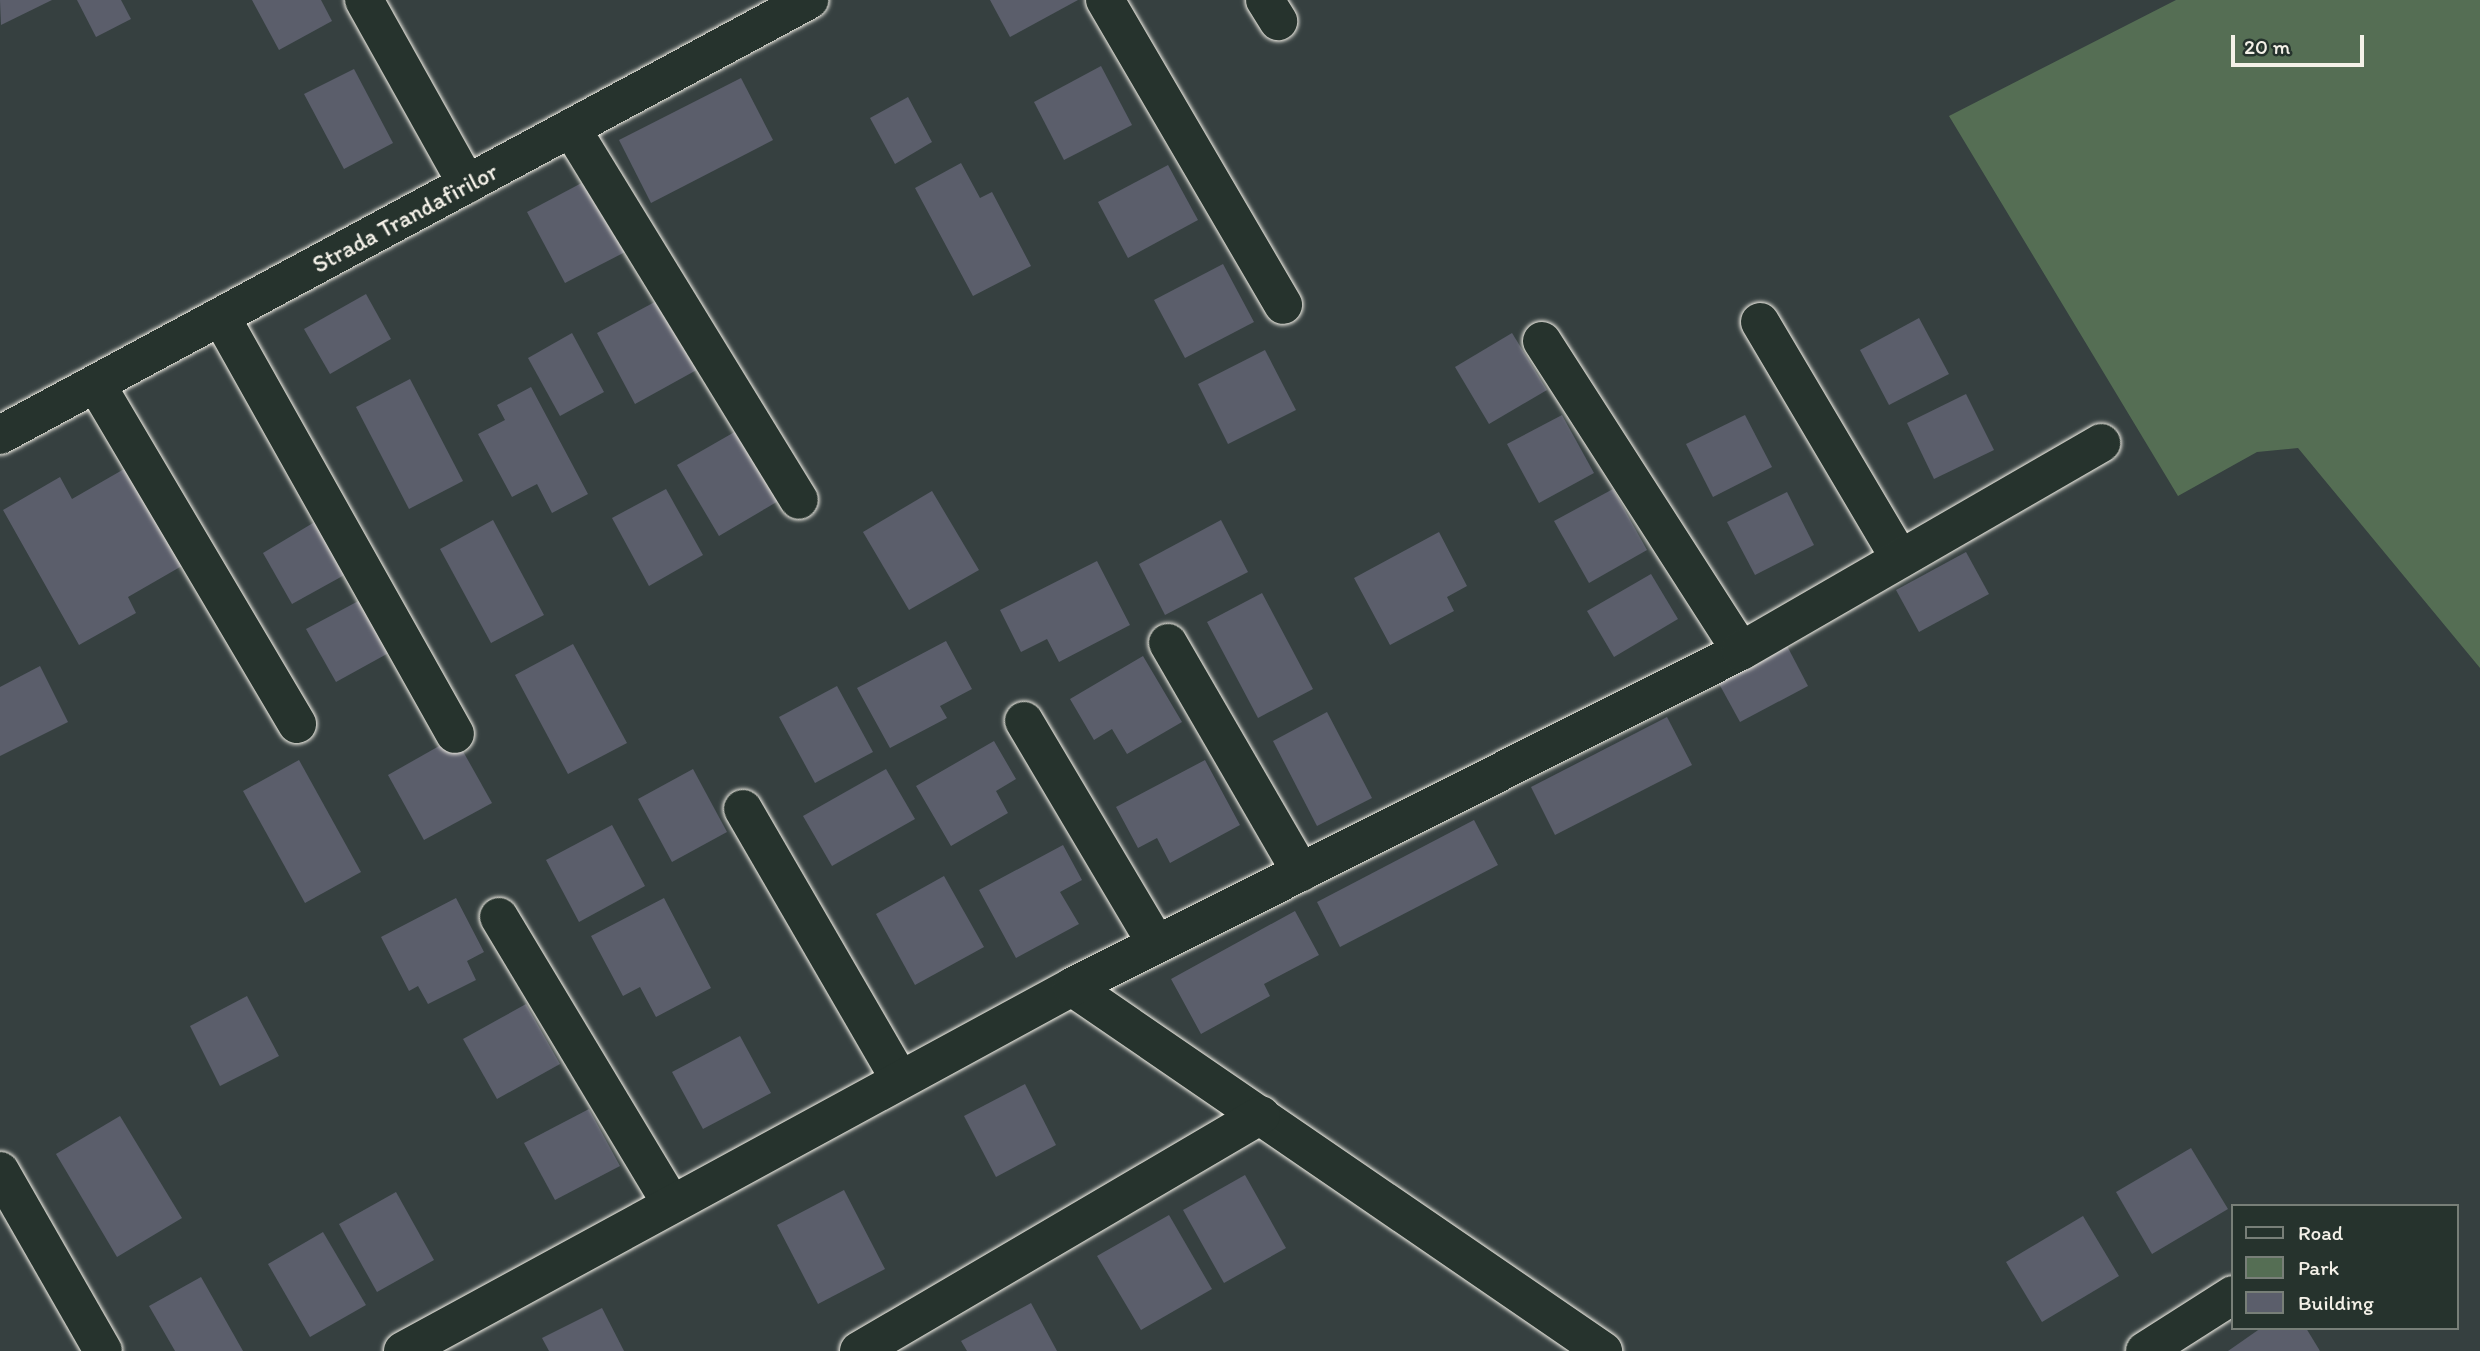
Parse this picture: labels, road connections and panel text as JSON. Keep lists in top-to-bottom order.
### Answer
{
  "streets": {
    "street": ["Strada Trandafirilor"]
  },
  "legend": ["Road", "Park", "Building"],
  "scale_bar": "20 m"
}
